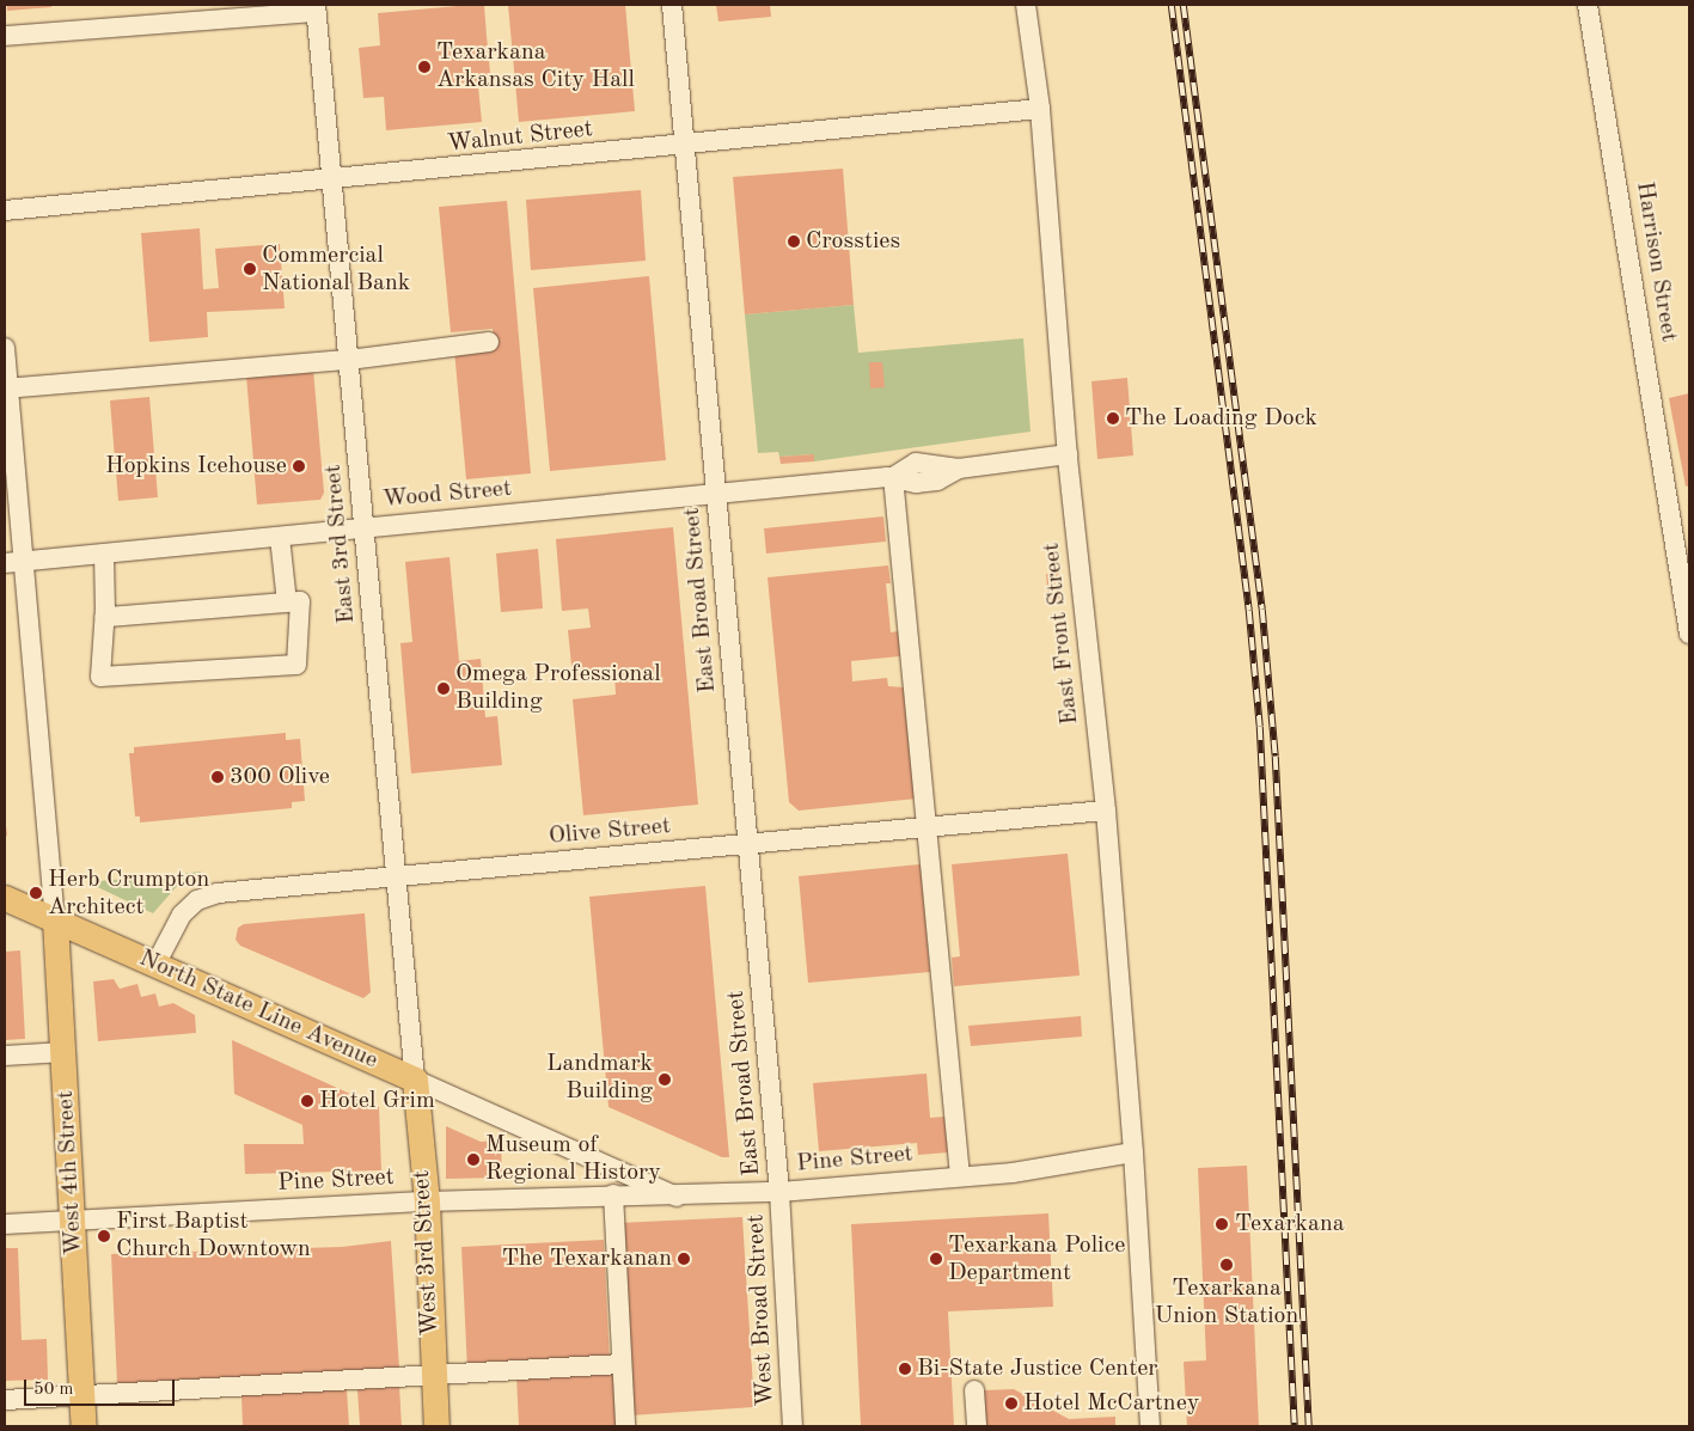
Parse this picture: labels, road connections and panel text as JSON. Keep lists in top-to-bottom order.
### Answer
{
  "streets": {
    "main road": ["North State Line Avenue", "West 4th Street", "West 3rd Street"],
    "street": [
      "Walnut Street",
      "Harrison Street",
      "Wood Street",
      "East 3rd Street",
      "East Broad Street",
      "East Front Street",
      "Olive Street",
      "Pine Street",
      "West Broad Street"
    ]
  },
  "crossings": [
    ["Walnut Street", "East 3rd Street"],
    ["Walnut Street", "East Broad Street"],
    ["Walnut Street", "East Front Street"],
    ["Wood Street", "East 3rd Street"],
    ["Wood Street", "East Broad Street"],
    ["Wood Street", "East Front Street"],
    ["East 3rd Street", "Olive Street"],
    ["East 3rd Street", "North State Line Avenue"],
    ["East 3rd Street", "West 3rd Street"],
    ["East Broad Street", "Olive Street"],
    ["East Broad Street", "Pine Street"],
    ["East Broad Street", "West Broad Street"],
    ["East Front Street", "Olive Street"],
    ["East Front Street", "Pine Street"],
    ["Olive Street", "North State Line Avenue"],
    ["North State Line Avenue", "Pine Street"],
    ["North State Line Avenue", "West 4th Street"],
    ["North State Line Avenue", "West 3rd Street"],
    ["Pine Street", "West 4th Street"],
    ["Pine Street", "West 3rd Street"],
    ["Pine Street", "West Broad Street"]
  ],
  "places": [
    "Texarkana Arkansas City Hall",
    "Crossties",
    "Commercial National Bank",
    "The Loading Dock",
    "Hopkins Icehouse",
    "Omega Professional Building",
    "300 Olive",
    "Herb Crumpton Architect",
    "Landmark Building",
    "Hotel Grim",
    "Museum of Regional History",
    "Texarkana",
    "First Baptist Church Downtown",
    "The Texarkanan",
    "Texarkana Police Department",
    "Texarkana Union Station",
    "Bi-State Justice Center",
    "Hotel McCartney"
  ],
  "scale_bar": "50 m"
}
